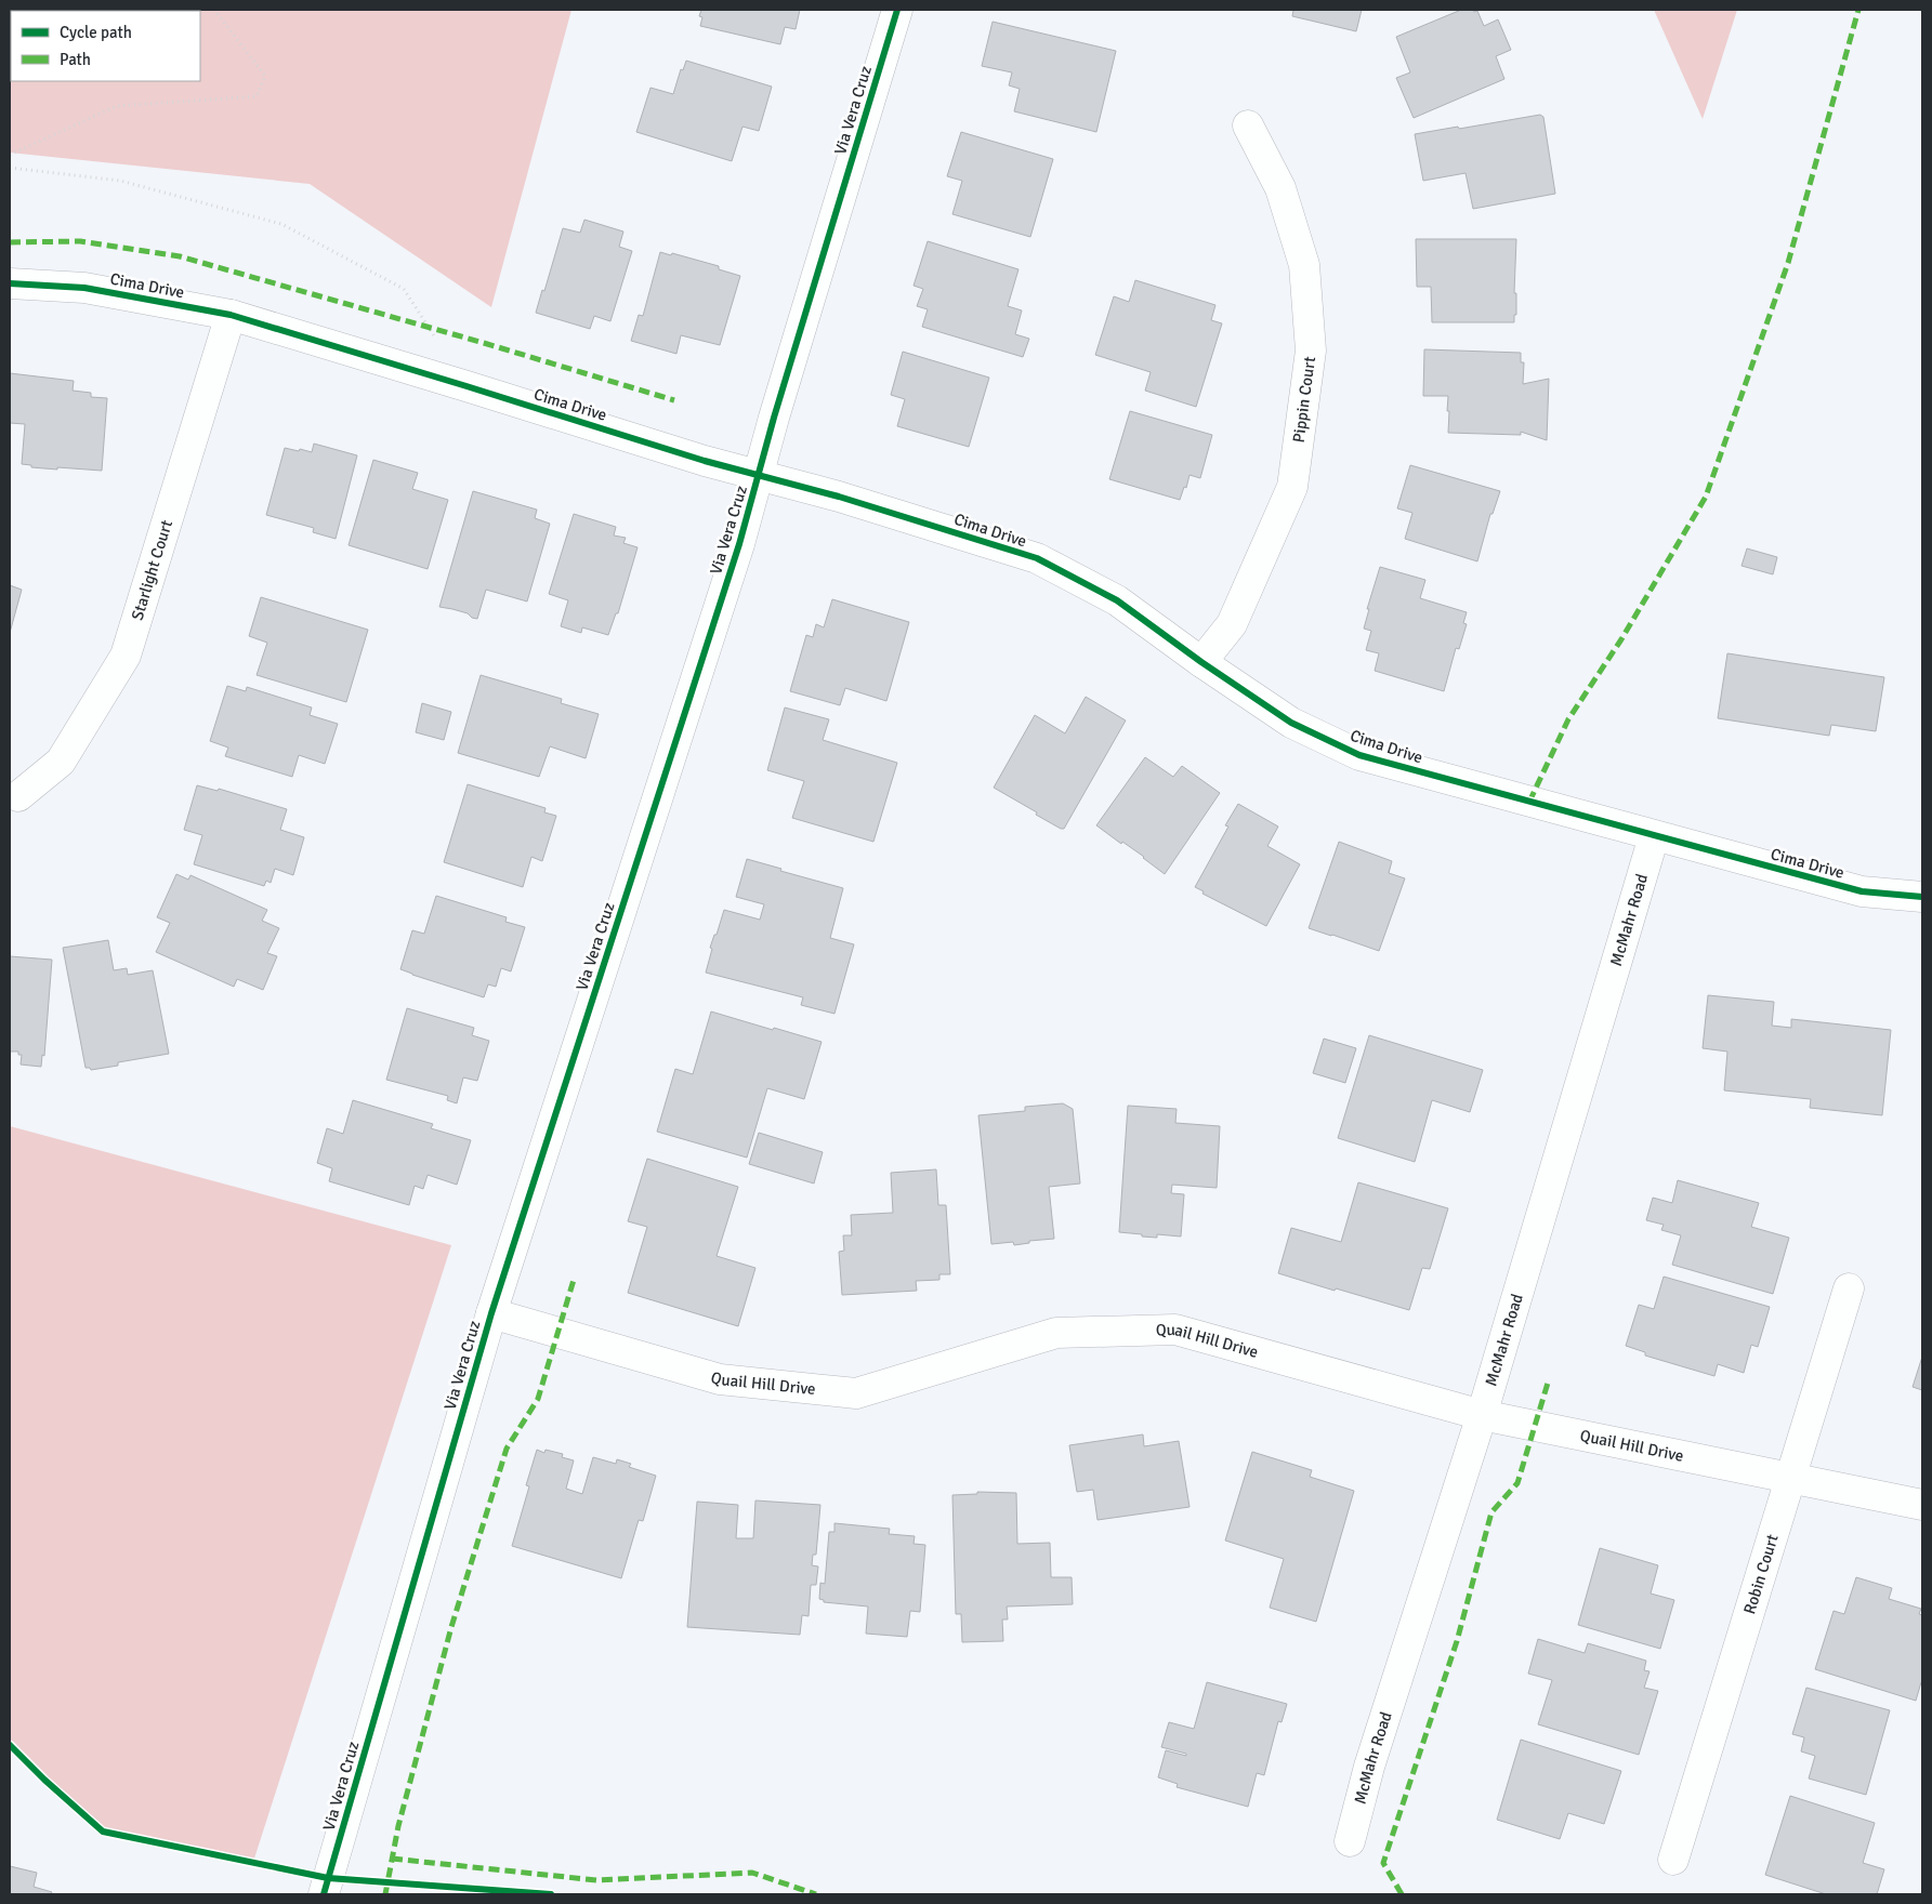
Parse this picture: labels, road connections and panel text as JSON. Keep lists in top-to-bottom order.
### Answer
{
  "streets": {
    "street": [
      "Via Vera Cruz",
      "Cima Drive",
      "Pippin Court",
      "Starlight Court",
      "McMahr Road",
      "Quail Hill Drive",
      "Robin Court"
    ]
  },
  "crossings": [
    ["Via Vera Cruz", "Cima Drive"],
    ["Via Vera Cruz", "Quail Hill Drive"],
    ["Cima Drive", "Pippin Court"],
    ["Cima Drive", "Starlight Court"],
    ["Cima Drive", "McMahr Road"],
    ["McMahr Road", "Quail Hill Drive"],
    ["Quail Hill Drive", "Robin Court"]
  ],
  "legend": ["Cycle path", "Path"]
}
